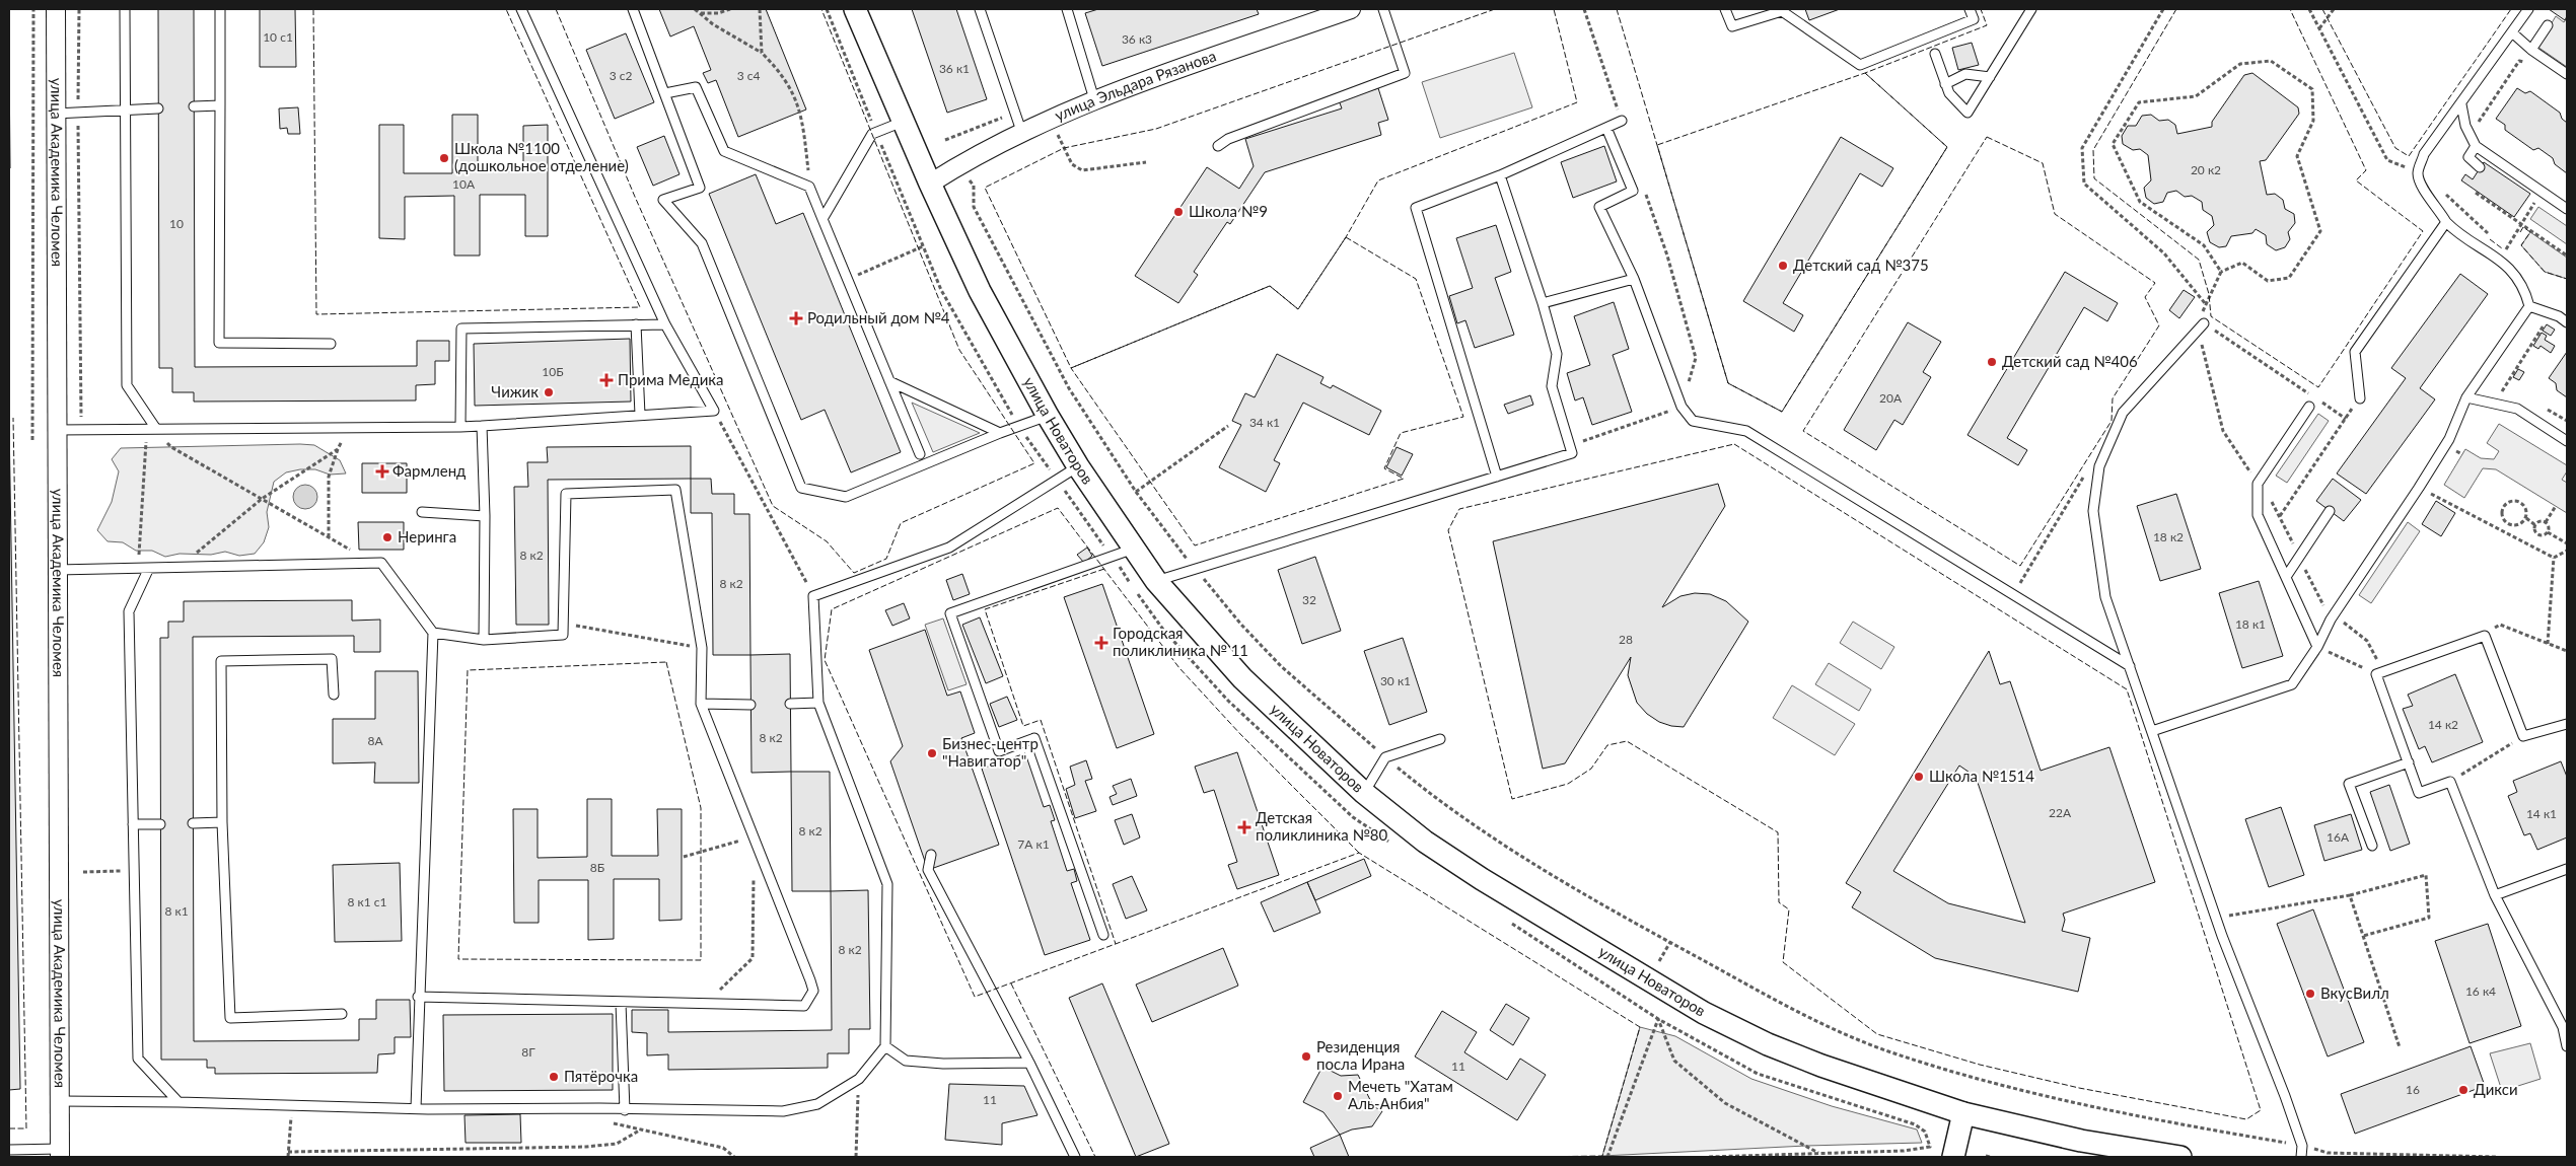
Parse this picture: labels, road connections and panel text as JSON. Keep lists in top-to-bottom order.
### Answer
{
  "streets": {
    "street": ["улица Эльдара Рязанова", "улица Академика Челомея", "улица Новаторов"]
  },
  "crossings": [
    ["улица Эльдара Рязанова", "улица Новаторов"]
  ],
  "places": {
    "other": [
      "Школа №1100 (дошкольное отделение)",
      "Школа №9",
      "Детский сад №375",
      "Детский сад №406",
      "Чижик",
      "Неринга",
      "Бизнеc-центр \"Навигатор\"",
      "Школа №1514",
      "ВкусВилл",
      "Резиденция посла Ирана",
      "Пятёрочка",
      "Дикси",
      "Мечеть \"Хатам Аль-Анбия\""
    ],
    "health": [
      "Родильный дом №4",
      "Прима Медика",
      "Фармленд",
      "Городская поликлиника № 11",
      "Детская поликлиника №80"
    ]
  },
  "house_numbers": [
    "10 с1",
    "36 к3",
    "36 к1",
    "3 с2",
    "3 с4",
    "20 к2",
    "10А",
    "10",
    "10Б",
    "20А",
    "34 к1",
    "18 к2",
    "8 к2",
    "8 к2",
    "32",
    "18 к1",
    "28",
    "30 к1",
    "14 к2",
    "8 к2",
    "8А",
    "22А",
    "14 к1",
    "8 к2",
    "16А",
    "7А к1",
    "8Б",
    "8 к1 с1",
    "8 к1",
    "8 к2",
    "16 к4",
    "8Г",
    "11",
    "16",
    "11"
  ]
}
